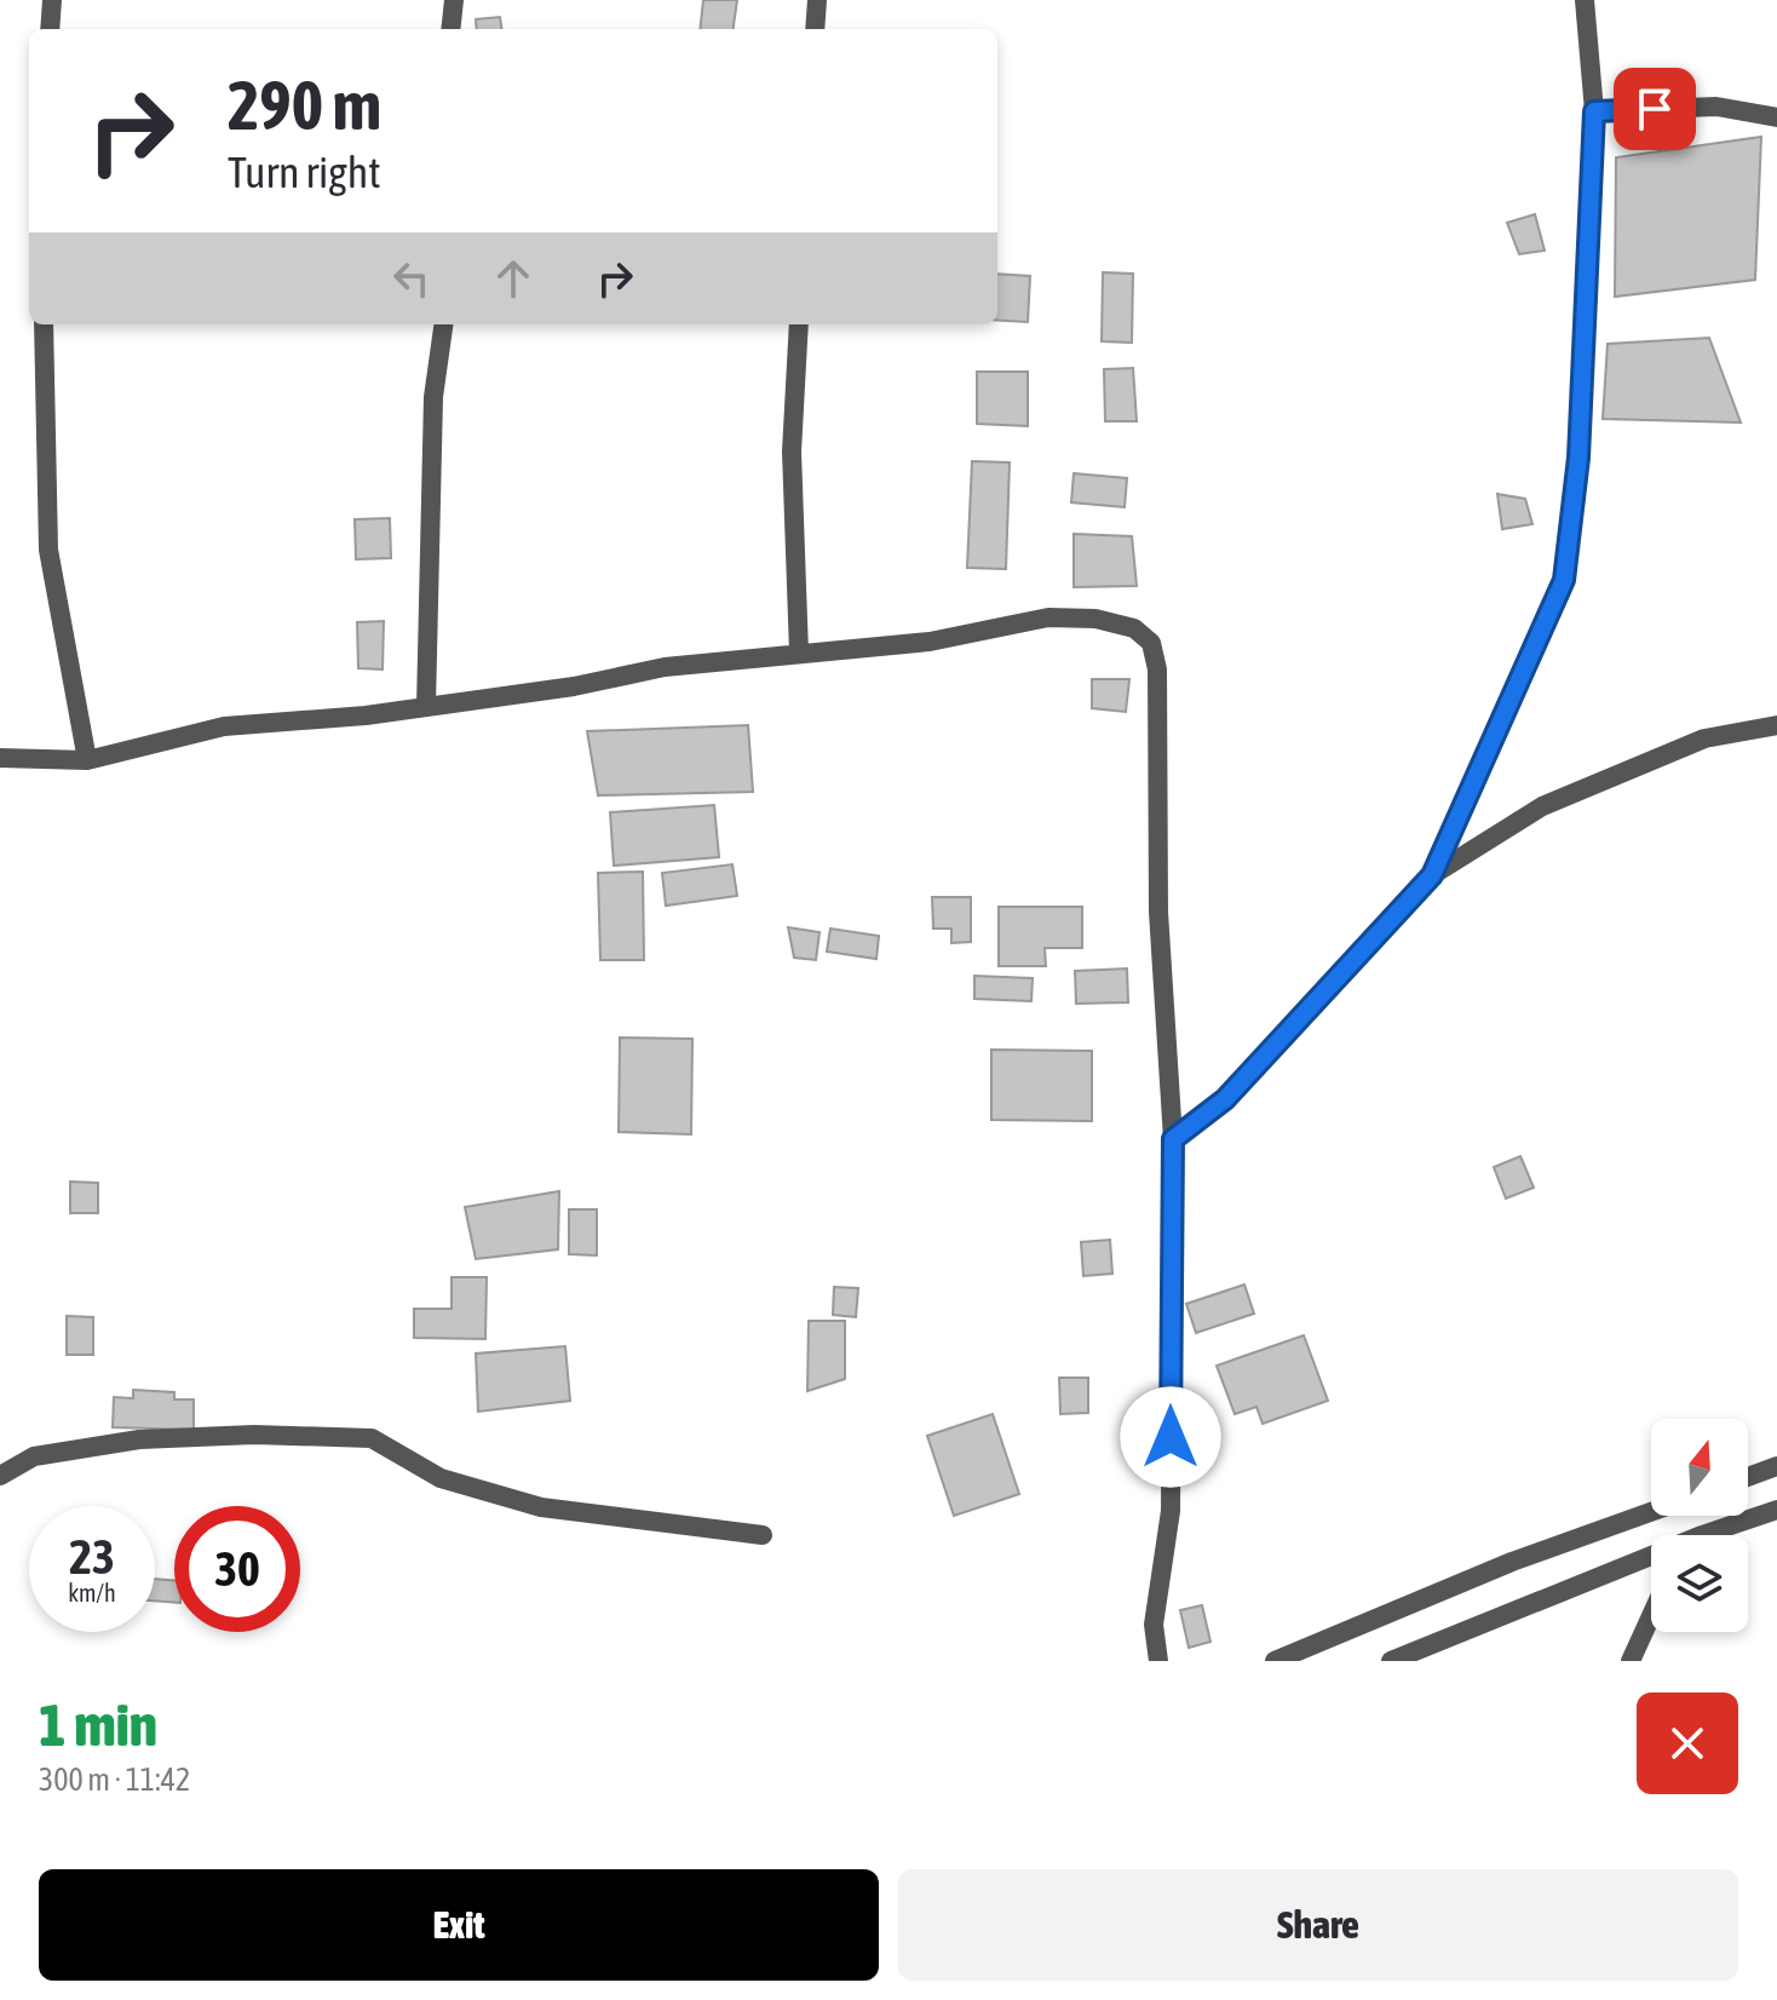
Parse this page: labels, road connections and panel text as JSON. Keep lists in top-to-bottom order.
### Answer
{
  "north": "top",
  "page": {
    "turn": ["290 m", "Turn right"],
    "speed": "23 km/h",
    "limit": "30",
    "heading": ["1 min", "300 m · 11:42"],
    "buttons": ["Exit", "Share"]
  }
}
